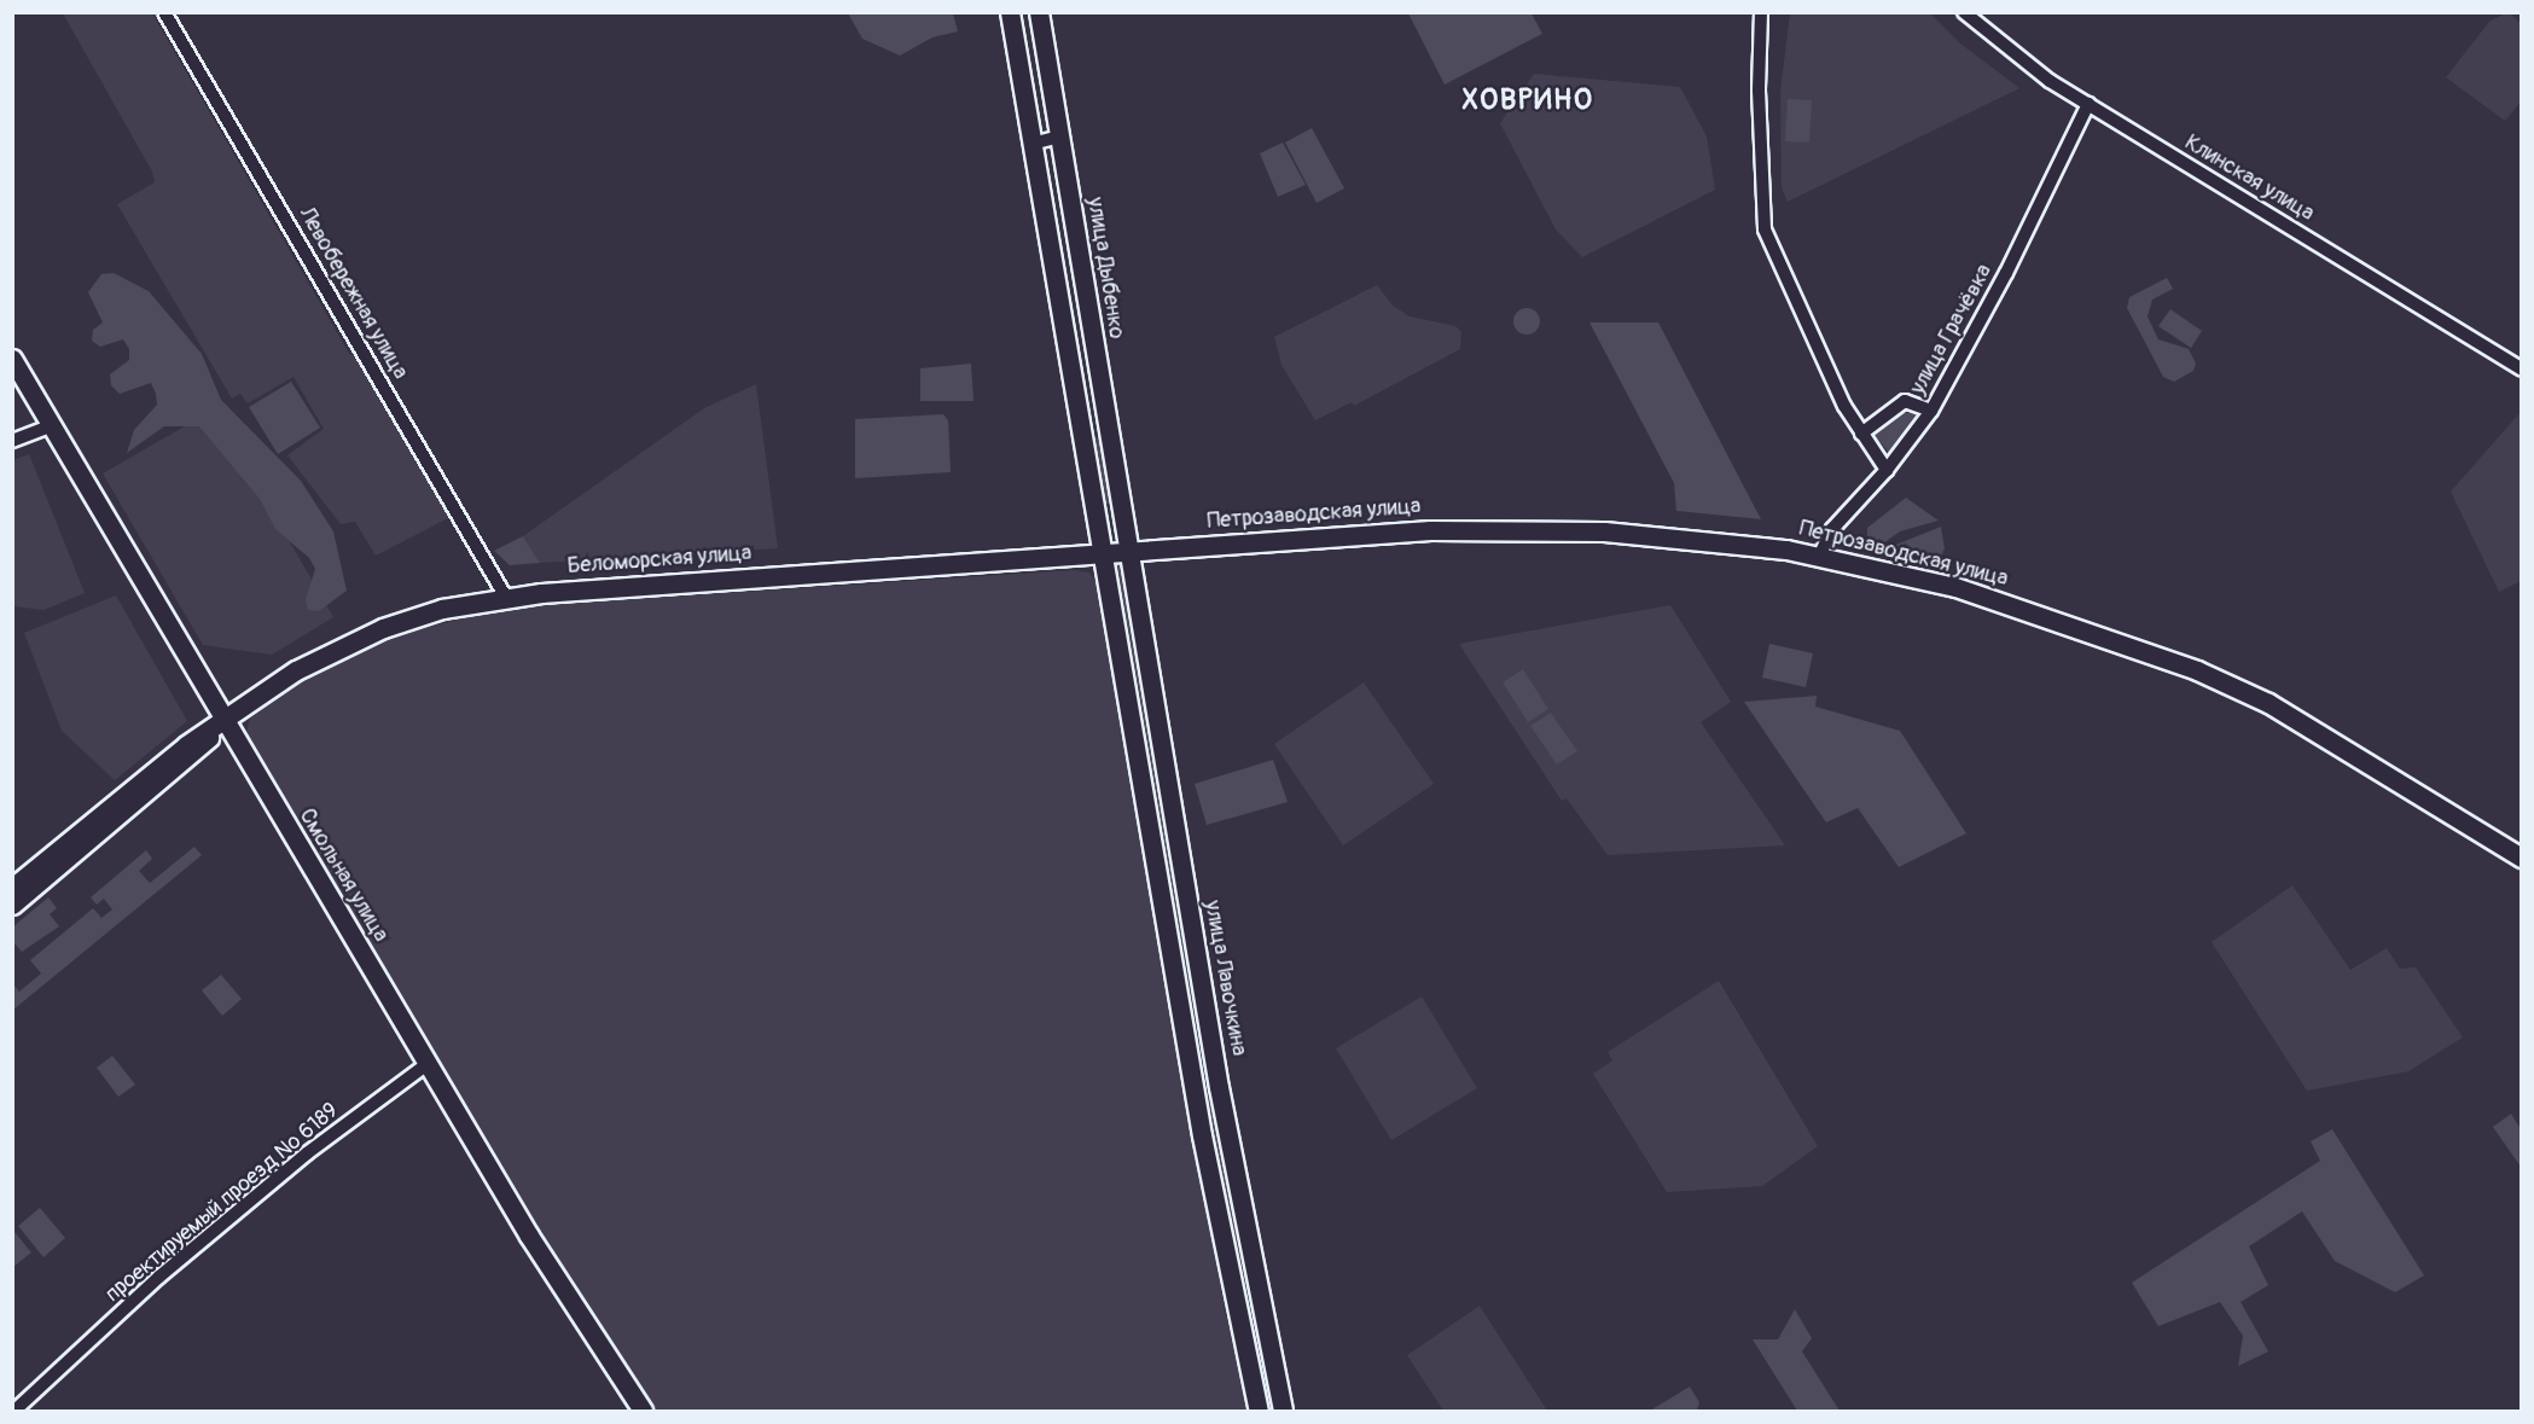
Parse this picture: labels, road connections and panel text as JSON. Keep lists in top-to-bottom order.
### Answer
{
  "streets": {
    "main road": [
      "улица Дыбенко",
      "Петрозаводская улица",
      "Беломорская улица",
      "Смольная улица",
      "улица Лавочкина"
    ],
    "street": [
      "Клинская улица",
      "Левобережная улица",
      "улица Грачёвка",
      "проектируемый проезд № 6189"
    ]
  },
  "crossings": [
    ["Клинская улица", "улица Грачёвка"],
    ["улица Дыбенко", "Петрозаводская улица"],
    ["улица Дыбенко", "Беломорская улица"],
    ["улица Дыбенко", "улица Лавочкина"],
    ["Левобережная улица", "Беломорская улица"],
    ["улица Грачёвка", "Петрозаводская улица"],
    ["Петрозаводская улица", "Беломорская улица"],
    ["Петрозаводская улица", "улица Лавочкина"],
    ["Беломорская улица", "Смольная улица"],
    ["Беломорская улица", "улица Лавочкина"],
    ["Смольная улица", "проектируемый проезд № 6189"]
  ],
  "districts": ["ХОВРИНО"]
}
